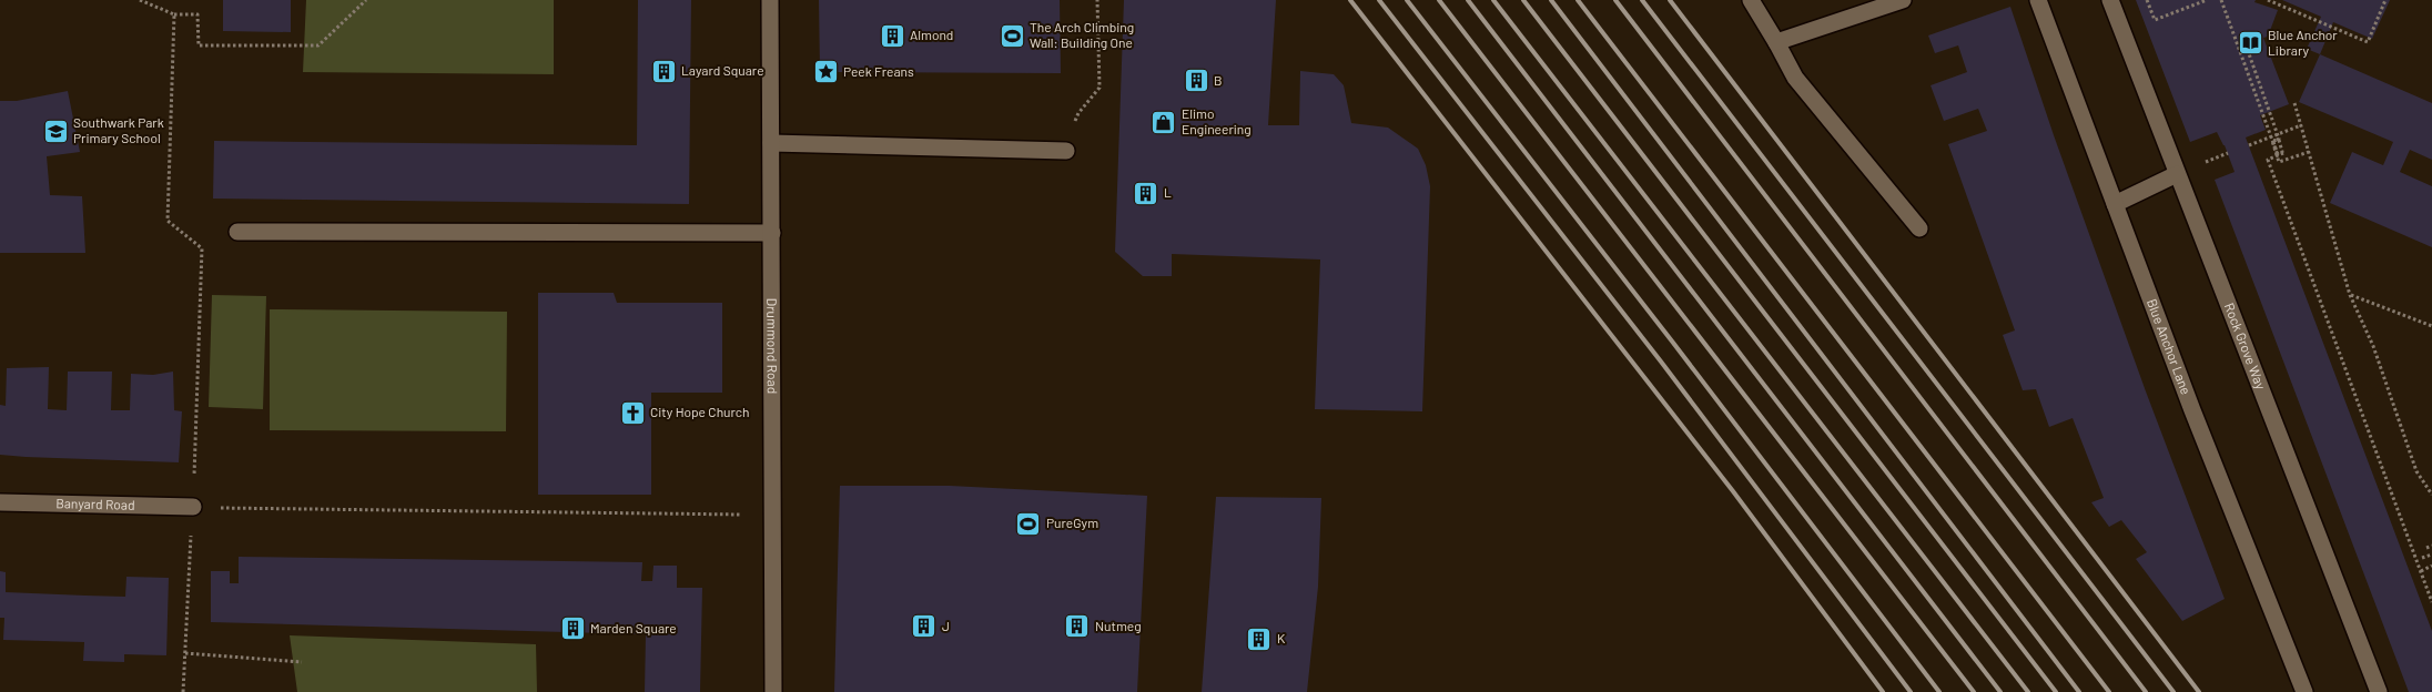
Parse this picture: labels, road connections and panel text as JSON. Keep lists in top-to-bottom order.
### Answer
{
  "streets": {
    "street": [
      "Drummond Road",
      "Rock Grove Way",
      "Blue Anchor Lane",
      "Banyard Road"
    ]
  },
  "places": {
    "building": [
      "Almond",
      "Layard Square",
      "B",
      "L",
      "J",
      "Nutmeg",
      "Marden Square",
      "K"
    ],
    "sports": ["The Arch Climbing Wall: Building One", "PureGym"],
    "library": ["Blue Anchor Library"],
    "place": ["Peek Freans"],
    "shop": ["Elimo Engineering"],
    "school or university": ["Southwark Park Primary School"],
    "church": ["City Hope Church"]
  }
}
